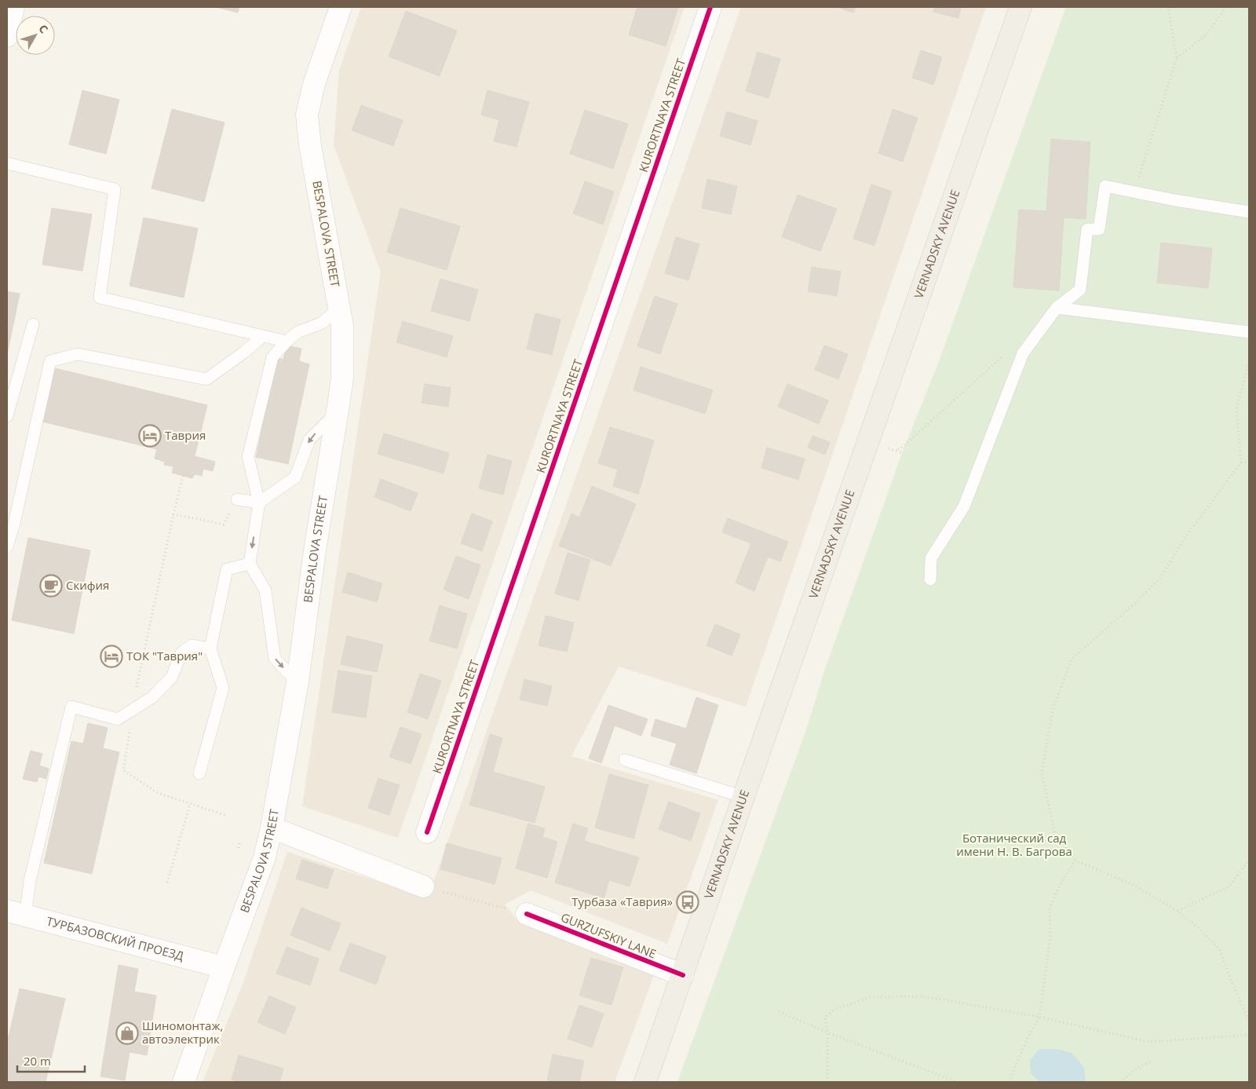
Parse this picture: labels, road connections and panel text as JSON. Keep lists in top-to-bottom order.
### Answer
{
  "streets": {
    "main road": [
      "KURORTNAYA STREET",
      "BESPALOVA STREET",
      "VERNADSKY AVENUE",
      "GURZUFSKIY LANE",
      "ТУРБАЗОВСКИЙ ПРОЕЗД"
    ]
  },
  "crossings": [
    ["BESPALOVA STREET", "ТУРБАЗОВСКИЙ ПРОЕЗД"],
    ["VERNADSKY AVENUE", "GURZUFSKIY LANE"]
  ],
  "parks": ["Ботанический сад имени Н. В. Багрова"],
  "places": {
    "hotel": ["Таврия", "ТОК \"Таврия\""],
    "cafe": ["Скифия"],
    "bus stop": ["Турбаза «Таврия»"],
    "shop": ["Шиномонтаж, автоэлектрик"]
  },
  "scale_bar": "20 m",
  "north": "top right"
}
